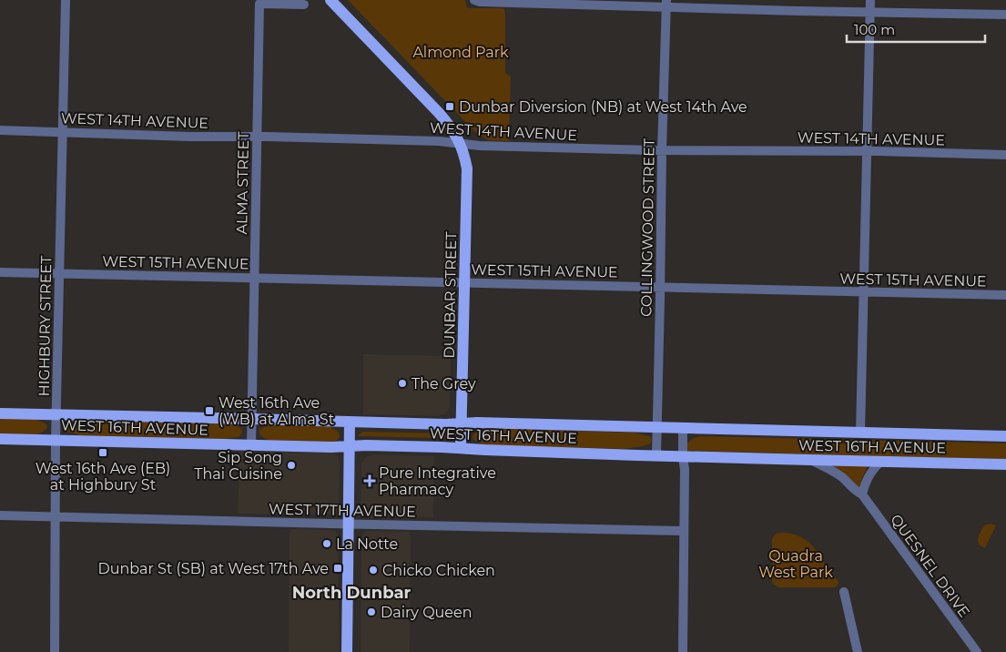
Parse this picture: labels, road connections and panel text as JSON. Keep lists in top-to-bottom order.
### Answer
{
  "streets": {
    "main road": ["DUNBAR STREET", "WEST 16TH AVENUE"],
    "street": [
      "WEST 14TH AVENUE",
      "ALMA STREET",
      "COLLINGWOOD STREET",
      "WEST 15TH AVENUE",
      "HIGHBURY STREET",
      "WEST 17TH AVENUE",
      "QUESNEL DRIVE"
    ]
  },
  "crossings": [
    ["WEST 14TH AVENUE", "ALMA STREET"],
    ["WEST 14TH AVENUE", "COLLINGWOOD STREET"],
    ["WEST 14TH AVENUE", "DUNBAR STREET"],
    ["WEST 14TH AVENUE", "HIGHBURY STREET"],
    ["ALMA STREET", "WEST 15TH AVENUE"],
    ["ALMA STREET", "WEST 16TH AVENUE"],
    ["COLLINGWOOD STREET", "WEST 15TH AVENUE"],
    ["COLLINGWOOD STREET", "WEST 16TH AVENUE"],
    ["WEST 15TH AVENUE", "DUNBAR STREET"],
    ["WEST 15TH AVENUE", "HIGHBURY STREET"],
    ["DUNBAR STREET", "WEST 16TH AVENUE"],
    ["HIGHBURY STREET", "WEST 16TH AVENUE"],
    ["HIGHBURY STREET", "WEST 17TH AVENUE"],
    ["WEST 16TH AVENUE", "QUESNEL DRIVE"]
  ],
  "districts": ["North Dunbar"],
  "parks": ["Almond Park", "Quadra West Park"],
  "places": {
    "transit": [
      "Dunbar Diversion (NB) at West 14th Ave",
      "West 16th Ave (WB) at Alma St",
      "West 16th Ave (EB) at Highbury St",
      "Dunbar St (SB) at West 17th Ave"
    ],
    "other": [
      "The Grey",
      "Sip Song Thai Cuisine",
      "La Notte",
      "Chicko Chicken",
      "Dairy Queen"
    ],
    "health": ["Pure Integrative Pharmacy"]
  },
  "scale_bar": "100 m"
}
